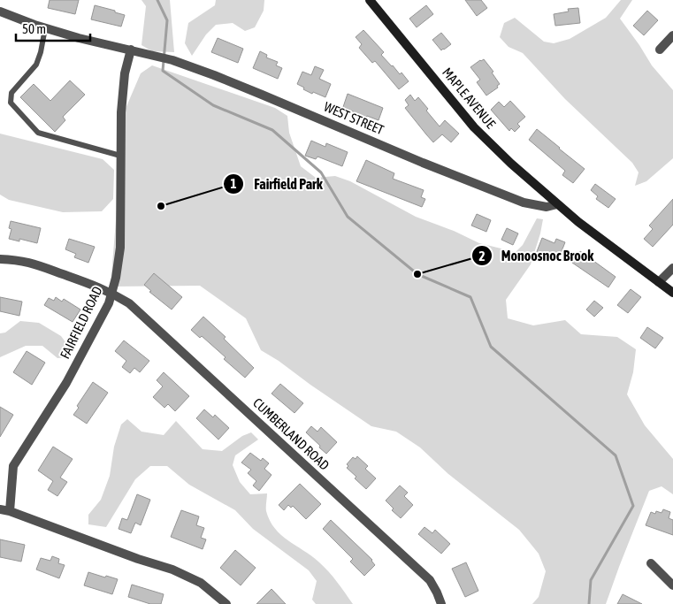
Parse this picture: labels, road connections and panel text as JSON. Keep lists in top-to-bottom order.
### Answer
{
  "streets": {
    "main road": ["MAPLE AVENUE"],
    "street": ["WEST STREET", "FAIRFIELD ROAD", "CUMBERLAND ROAD"]
  },
  "crossings": [
    ["MAPLE AVENUE", "WEST STREET"],
    ["WEST STREET", "FAIRFIELD ROAD"],
    ["FAIRFIELD ROAD", "CUMBERLAND ROAD"]
  ],
  "places": ["Fairfield Park", "Monoosnoc Brook"],
  "scale_bar": "50 m"
}
